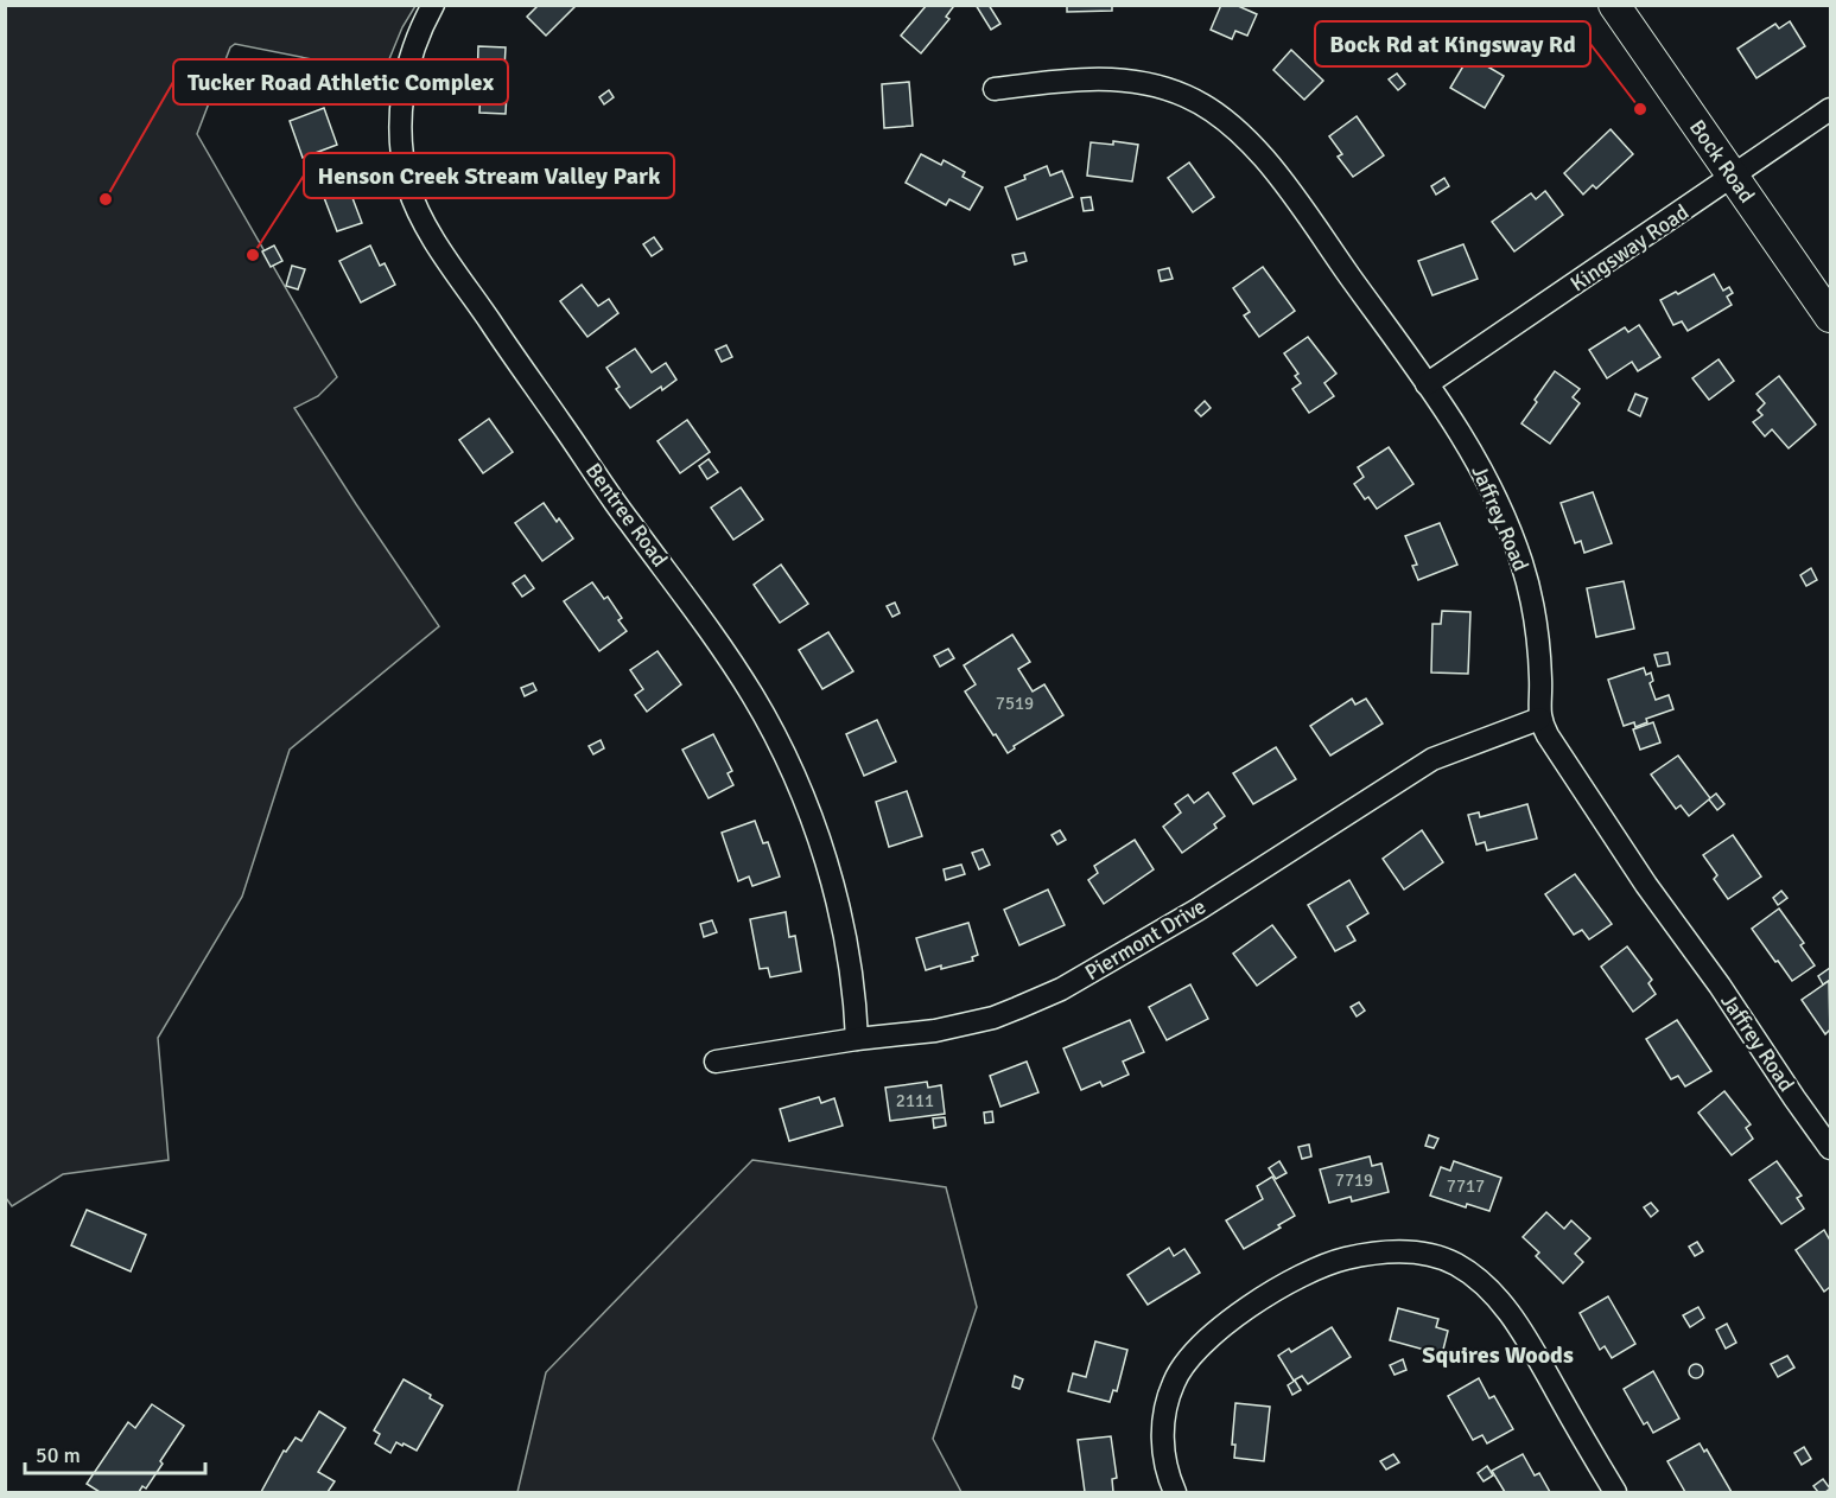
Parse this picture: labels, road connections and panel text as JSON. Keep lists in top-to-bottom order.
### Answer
{
  "streets": {
    "main road": ["Bock Road"],
    "street": [
      "Kingsway Road",
      "Bentree Road",
      "Jaffrey Road",
      "Piermont Drive"
    ]
  },
  "crossings": [
    ["Bock Road", "Kingsway Road"],
    ["Kingsway Road", "Jaffrey Road"],
    ["Bentree Road", "Piermont Drive"],
    ["Jaffrey Road", "Piermont Drive"]
  ],
  "districts": ["Squires Woods"],
  "places": ["Bock Rd at Kingsway Rd", "Tucker Road Athletic Complex", "Henson Creek Stream Valley Park"],
  "house_numbers": [
    "7519",
    "2111",
    "7719",
    "7717"
  ],
  "scale_bar": "50 m"
}
